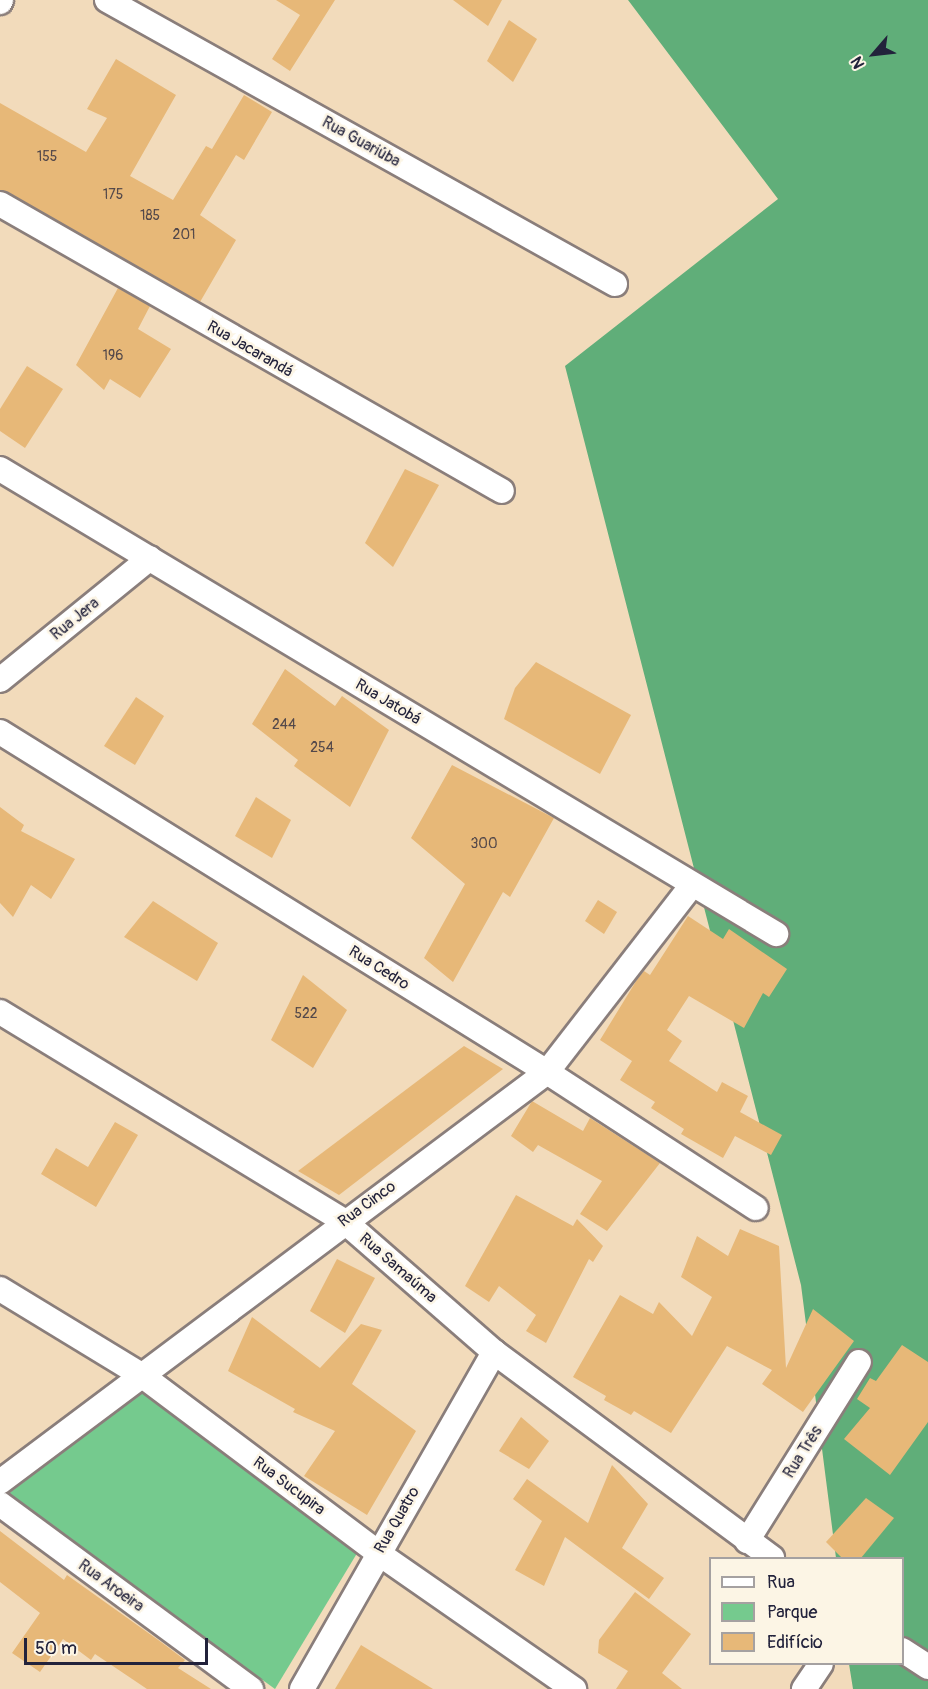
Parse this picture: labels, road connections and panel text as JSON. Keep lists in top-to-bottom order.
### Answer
{
  "streets": {
    "street": [
      "Rua Guariúba",
      "Rua Jacarandá",
      "Rua Jera",
      "Rua Jatobá",
      "Rua Cedro",
      "Rua Cinco",
      "Rua Samaúma",
      "Rua Três",
      "Rua Sucupira",
      "Rua Quatro",
      "Rua Aroeira"
    ]
  },
  "crossings": [
    ["Rua Jera", "Rua Jatobá"],
    ["Rua Jatobá", "Rua Cinco"],
    ["Rua Cedro", "Rua Cinco"],
    ["Rua Cinco", "Rua Samaúma"],
    ["Rua Cinco", "Rua Sucupira"],
    ["Rua Samaúma", "Rua Três"],
    ["Rua Samaúma", "Rua Quatro"],
    ["Rua Sucupira", "Rua Quatro"]
  ],
  "house_numbers": [
    "155",
    "175",
    "185",
    "201",
    "196",
    "244",
    "254",
    "300",
    "522"
  ],
  "legend": ["Rua", "Parque", "Edifício"],
  "scale_bar": "50 m",
  "north": "bottom left"
}
